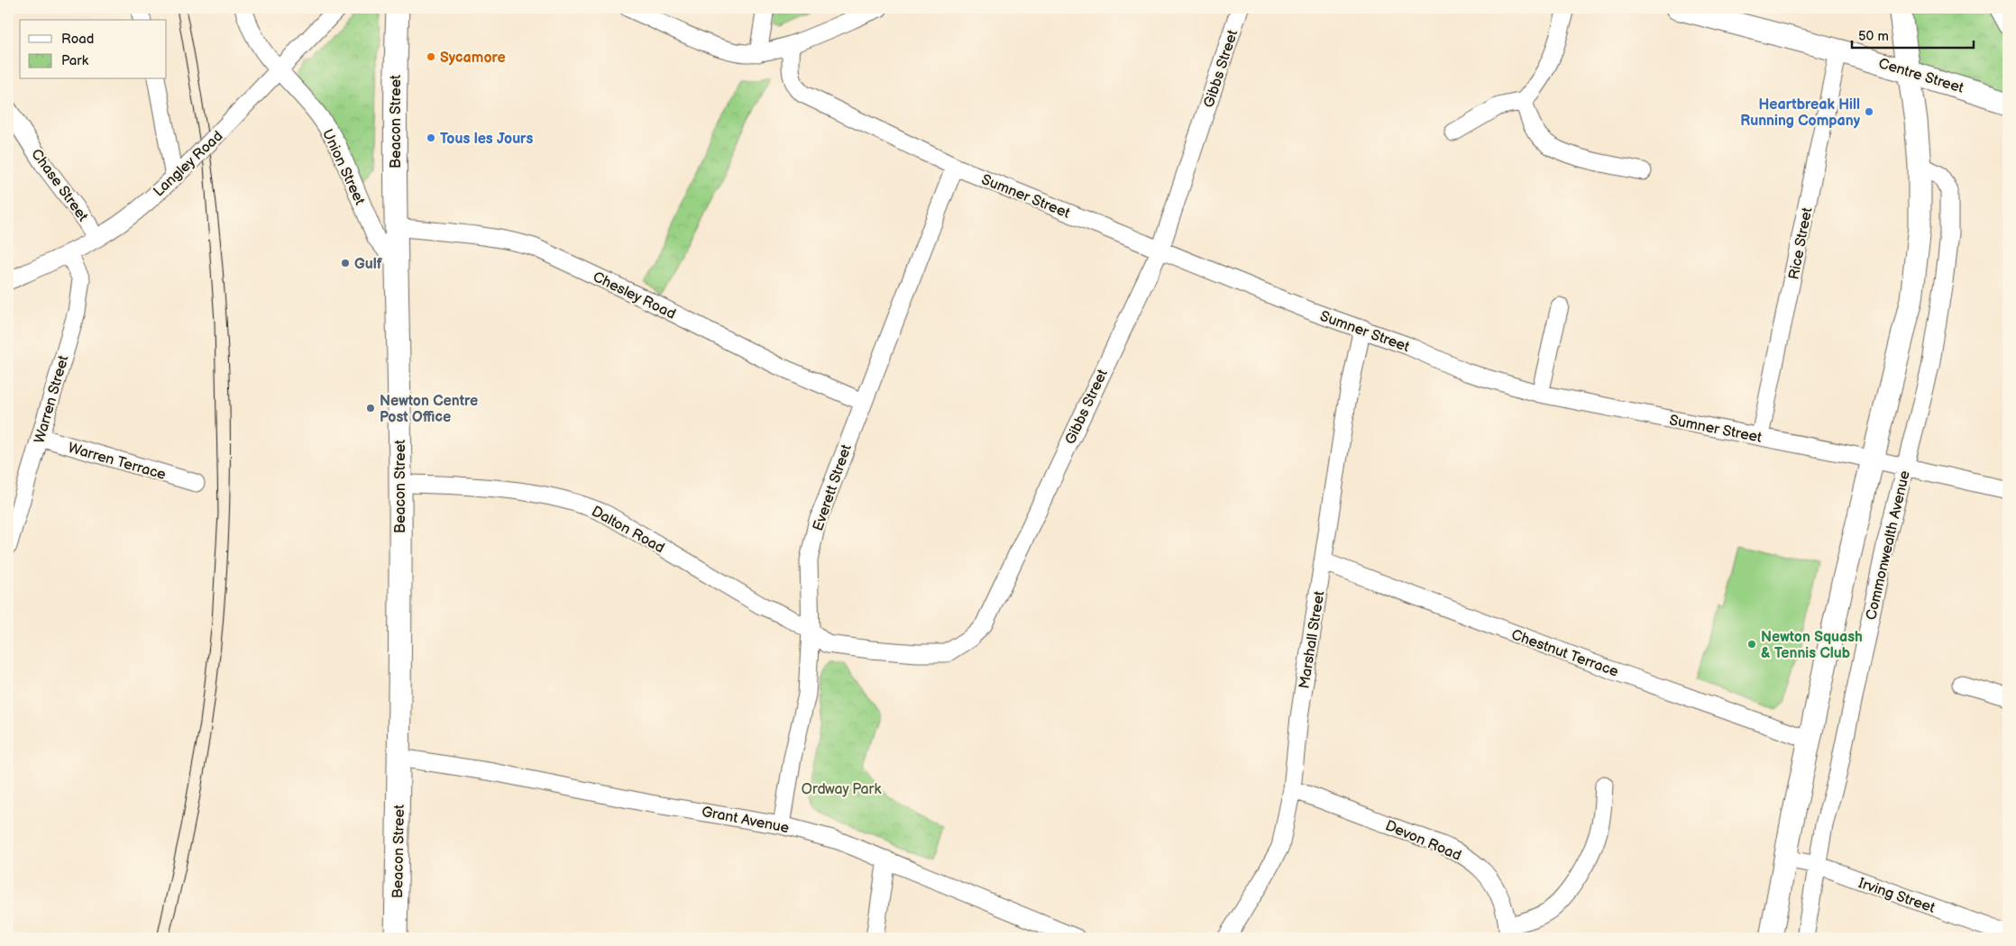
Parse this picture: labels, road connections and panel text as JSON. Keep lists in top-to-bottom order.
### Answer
{
  "streets": {
    "main road": ["Centre Street", "Beacon Street"],
    "street": [
      "Gibbs Street",
      "Langley Road",
      "Union Street",
      "Chase Street",
      "Sumner Street",
      "Rice Street",
      "Chesley Road",
      "Warren Street",
      "Warren Terrace",
      "Everett Street",
      "Dalton Road",
      "Commonwealth Avenue",
      "Marshall Street",
      "Chestnut Terrace",
      "Grant Avenue",
      "Devon Road",
      "Irving Street"
    ]
  },
  "crossings": [
    ["Gibbs Street", "Sumner Street"],
    ["Gibbs Street", "Everett Street"],
    ["Gibbs Street", "Dalton Road"],
    ["Centre Street", "Rice Street"],
    ["Beacon Street", "Union Street"],
    ["Beacon Street", "Chesley Road"],
    ["Beacon Street", "Dalton Road"],
    ["Beacon Street", "Grant Avenue"],
    ["Langley Road", "Union Street"],
    ["Langley Road", "Chase Street"],
    ["Langley Road", "Warren Street"],
    ["Sumner Street", "Rice Street"],
    ["Sumner Street", "Everett Street"],
    ["Sumner Street", "Commonwealth Avenue"],
    ["Sumner Street", "Marshall Street"],
    ["Chesley Road", "Everett Street"],
    ["Warren Street", "Warren Terrace"],
    ["Everett Street", "Dalton Road"],
    ["Everett Street", "Grant Avenue"],
    ["Commonwealth Avenue", "Irving Street"],
    ["Marshall Street", "Chestnut Terrace"],
    ["Marshall Street", "Devon Road"]
  ],
  "parks": ["Ordway Park"],
  "places": [
    "Sycamore",
    "Heartbreak Hill Running Company",
    "Tous les Jours",
    "Gulf",
    "Newton Centre Post Office",
    "Newton Squash & Tennis Club"
  ],
  "legend": ["Road", "Park"],
  "scale_bar": "50 m"
}
